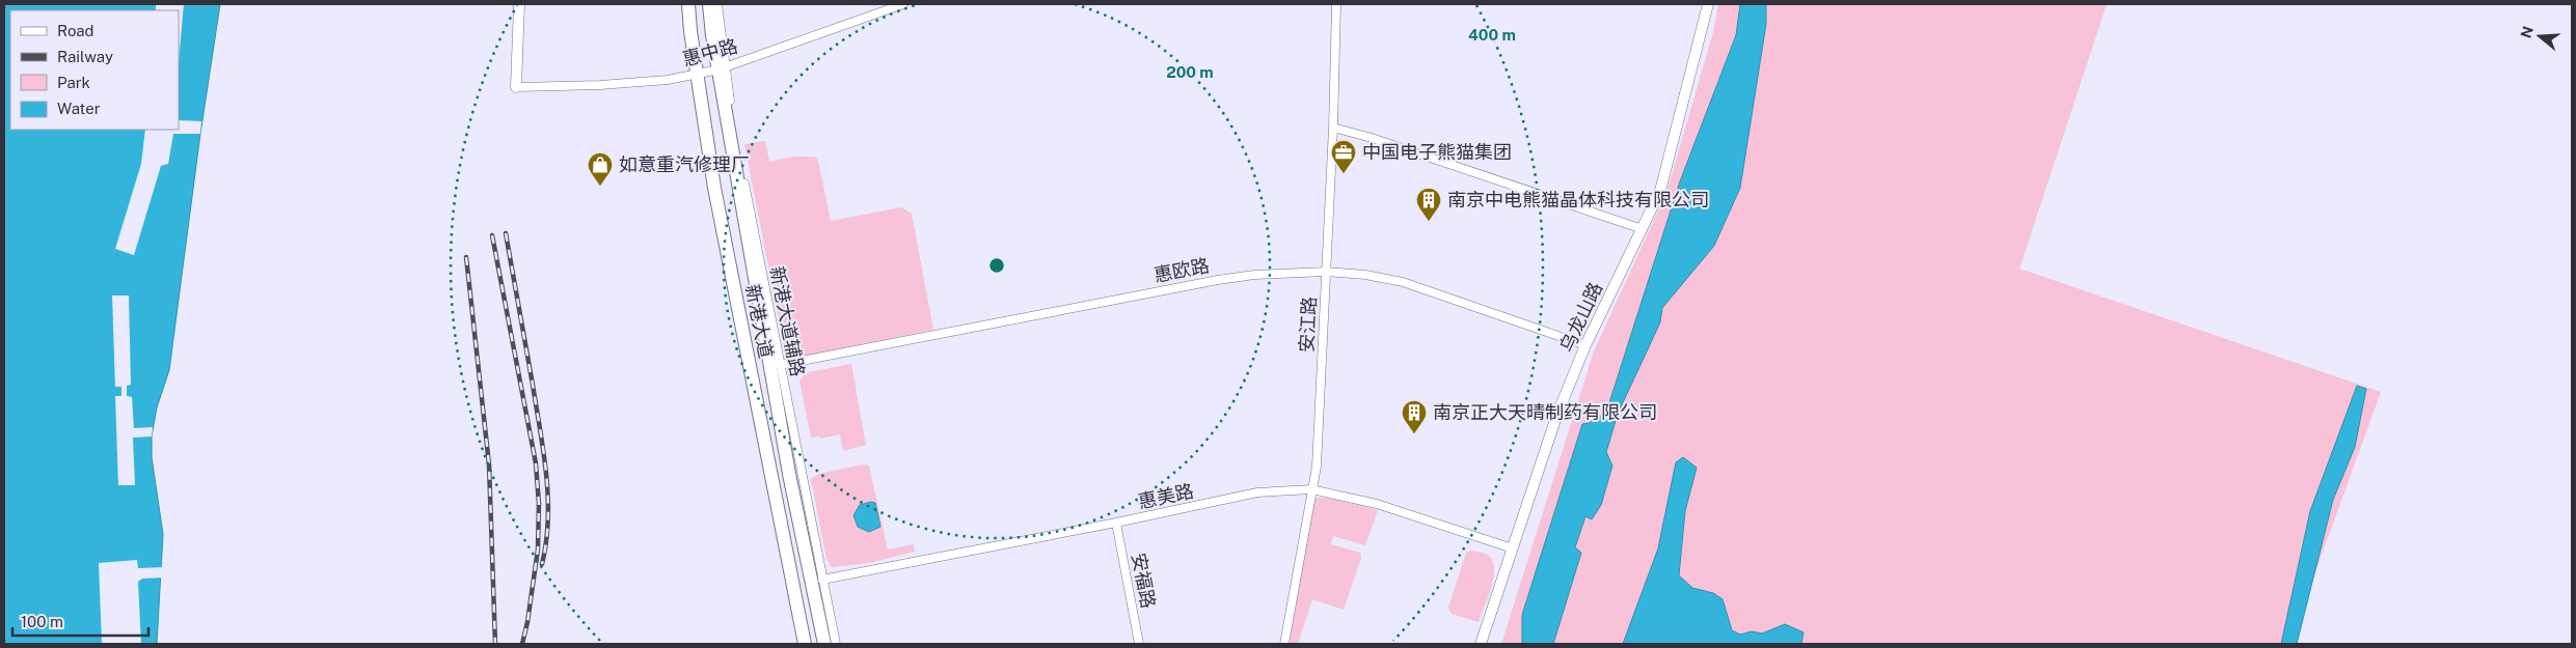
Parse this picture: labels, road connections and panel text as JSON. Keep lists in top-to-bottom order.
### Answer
{
  "streets": {
    "main road": ["新港大道"],
    "street": [
      "惠中路",
      "惠欧路",
      "乌龙山路",
      "新港大道辅路",
      "安江路",
      "惠美路",
      "安福路"
    ]
  },
  "crossings": [
    ["惠中路", "新港大道"],
    ["惠中路", "新港大道辅路"],
    ["惠欧路", "乌龙山路"],
    ["惠欧路", "新港大道辅路"],
    ["惠欧路", "安江路"],
    ["乌龙山路", "惠美路"],
    ["新港大道", "新港大道辅路"],
    ["新港大道辅路", "惠美路"],
    ["安江路", "惠美路"],
    ["惠美路", "安福路"]
  ],
  "places": {
    "office": ["中国电子熊猫集团"],
    "shop": ["如意重汽修理厂"],
    "building": ["南京中电熊猫晶体科技有限公司", "南京正大天晴制药有限公司"]
  },
  "legend": [
    "Road",
    "Railway",
    "Park",
    "Water"
  ],
  "scale_bar": "100 m",
  "north": "left",
  "rings": ["400 m", "200 m"]
}
